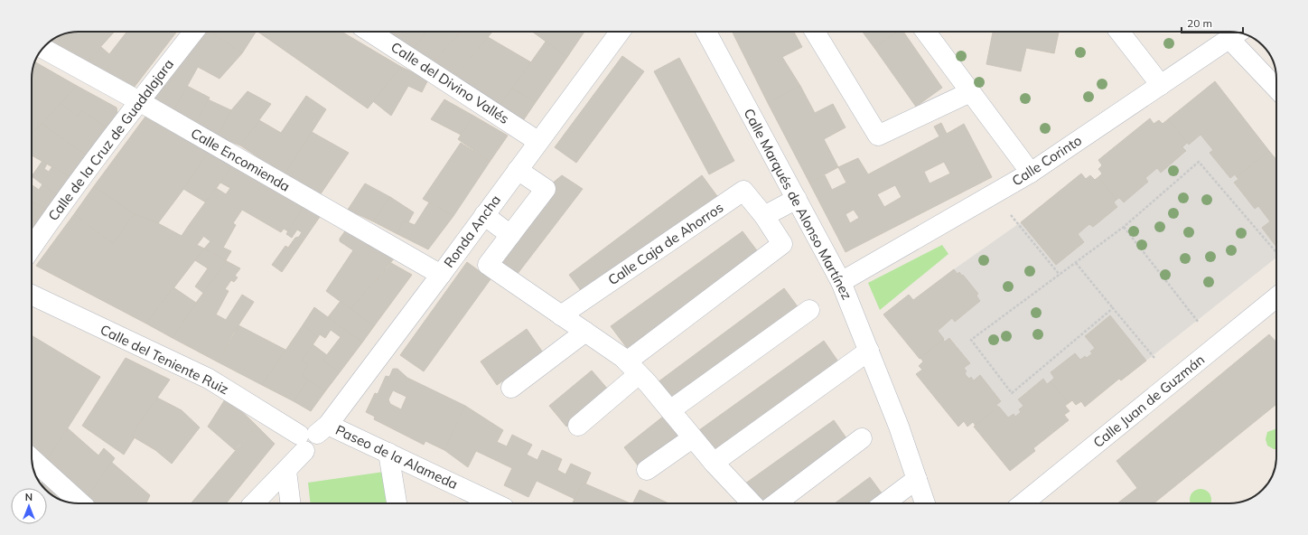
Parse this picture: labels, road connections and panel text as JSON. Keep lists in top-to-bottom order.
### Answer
{
  "streets": {
    "street": [
      "Calle del Divino Vallés",
      "Calle de la Cruz de Guadalajara",
      "Calle Encomienda",
      "Calle Corinto",
      "Calle Marqués de Alonso Martínez",
      "Ronda Ancha",
      "Calle Caja de Ahorros",
      "Calle del Teniente Ruiz",
      "Calle Juan de Guzmán",
      "Paseo de la Alameda"
    ]
  },
  "crossings": [
    ["Calle del Divino Vallés", "Ronda Ancha"],
    ["Calle de la Cruz de Guadalajara", "Calle Encomienda"],
    ["Calle Encomienda", "Ronda Ancha"],
    ["Calle Corinto", "Calle Marqués de Alonso Martínez"],
    ["Ronda Ancha", "Calle del Teniente Ruiz"],
    ["Ronda Ancha", "Paseo de la Alameda"],
    ["Calle del Teniente Ruiz", "Paseo de la Alameda"]
  ],
  "scale_bar": "20 m",
  "north": "top"
}
